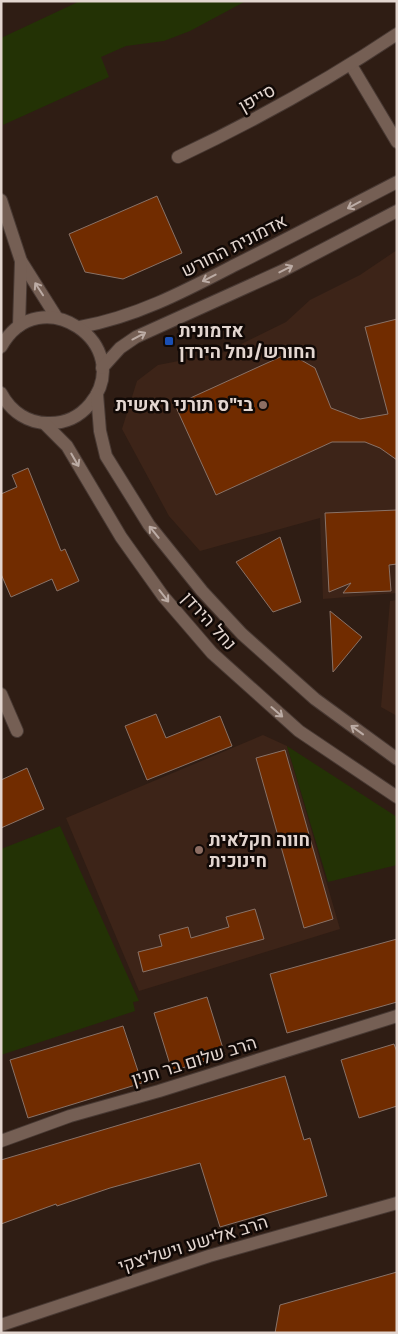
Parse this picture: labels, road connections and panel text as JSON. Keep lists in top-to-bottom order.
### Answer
{
  "streets": {
    "main road": [
      "סייפן",
      "אדמונית החורש",
      "נחל הירדן",
      "הרב שלום בר חנין",
      "הרב אלישע וישליצקי"
    ]
  },
  "places": {
    "transit": ["אדמונית החורש/נחל הירדן"],
    "other": ["בי\"ס תורני ראשית", "חווה חקלאית חינוכית"]
  }
}
